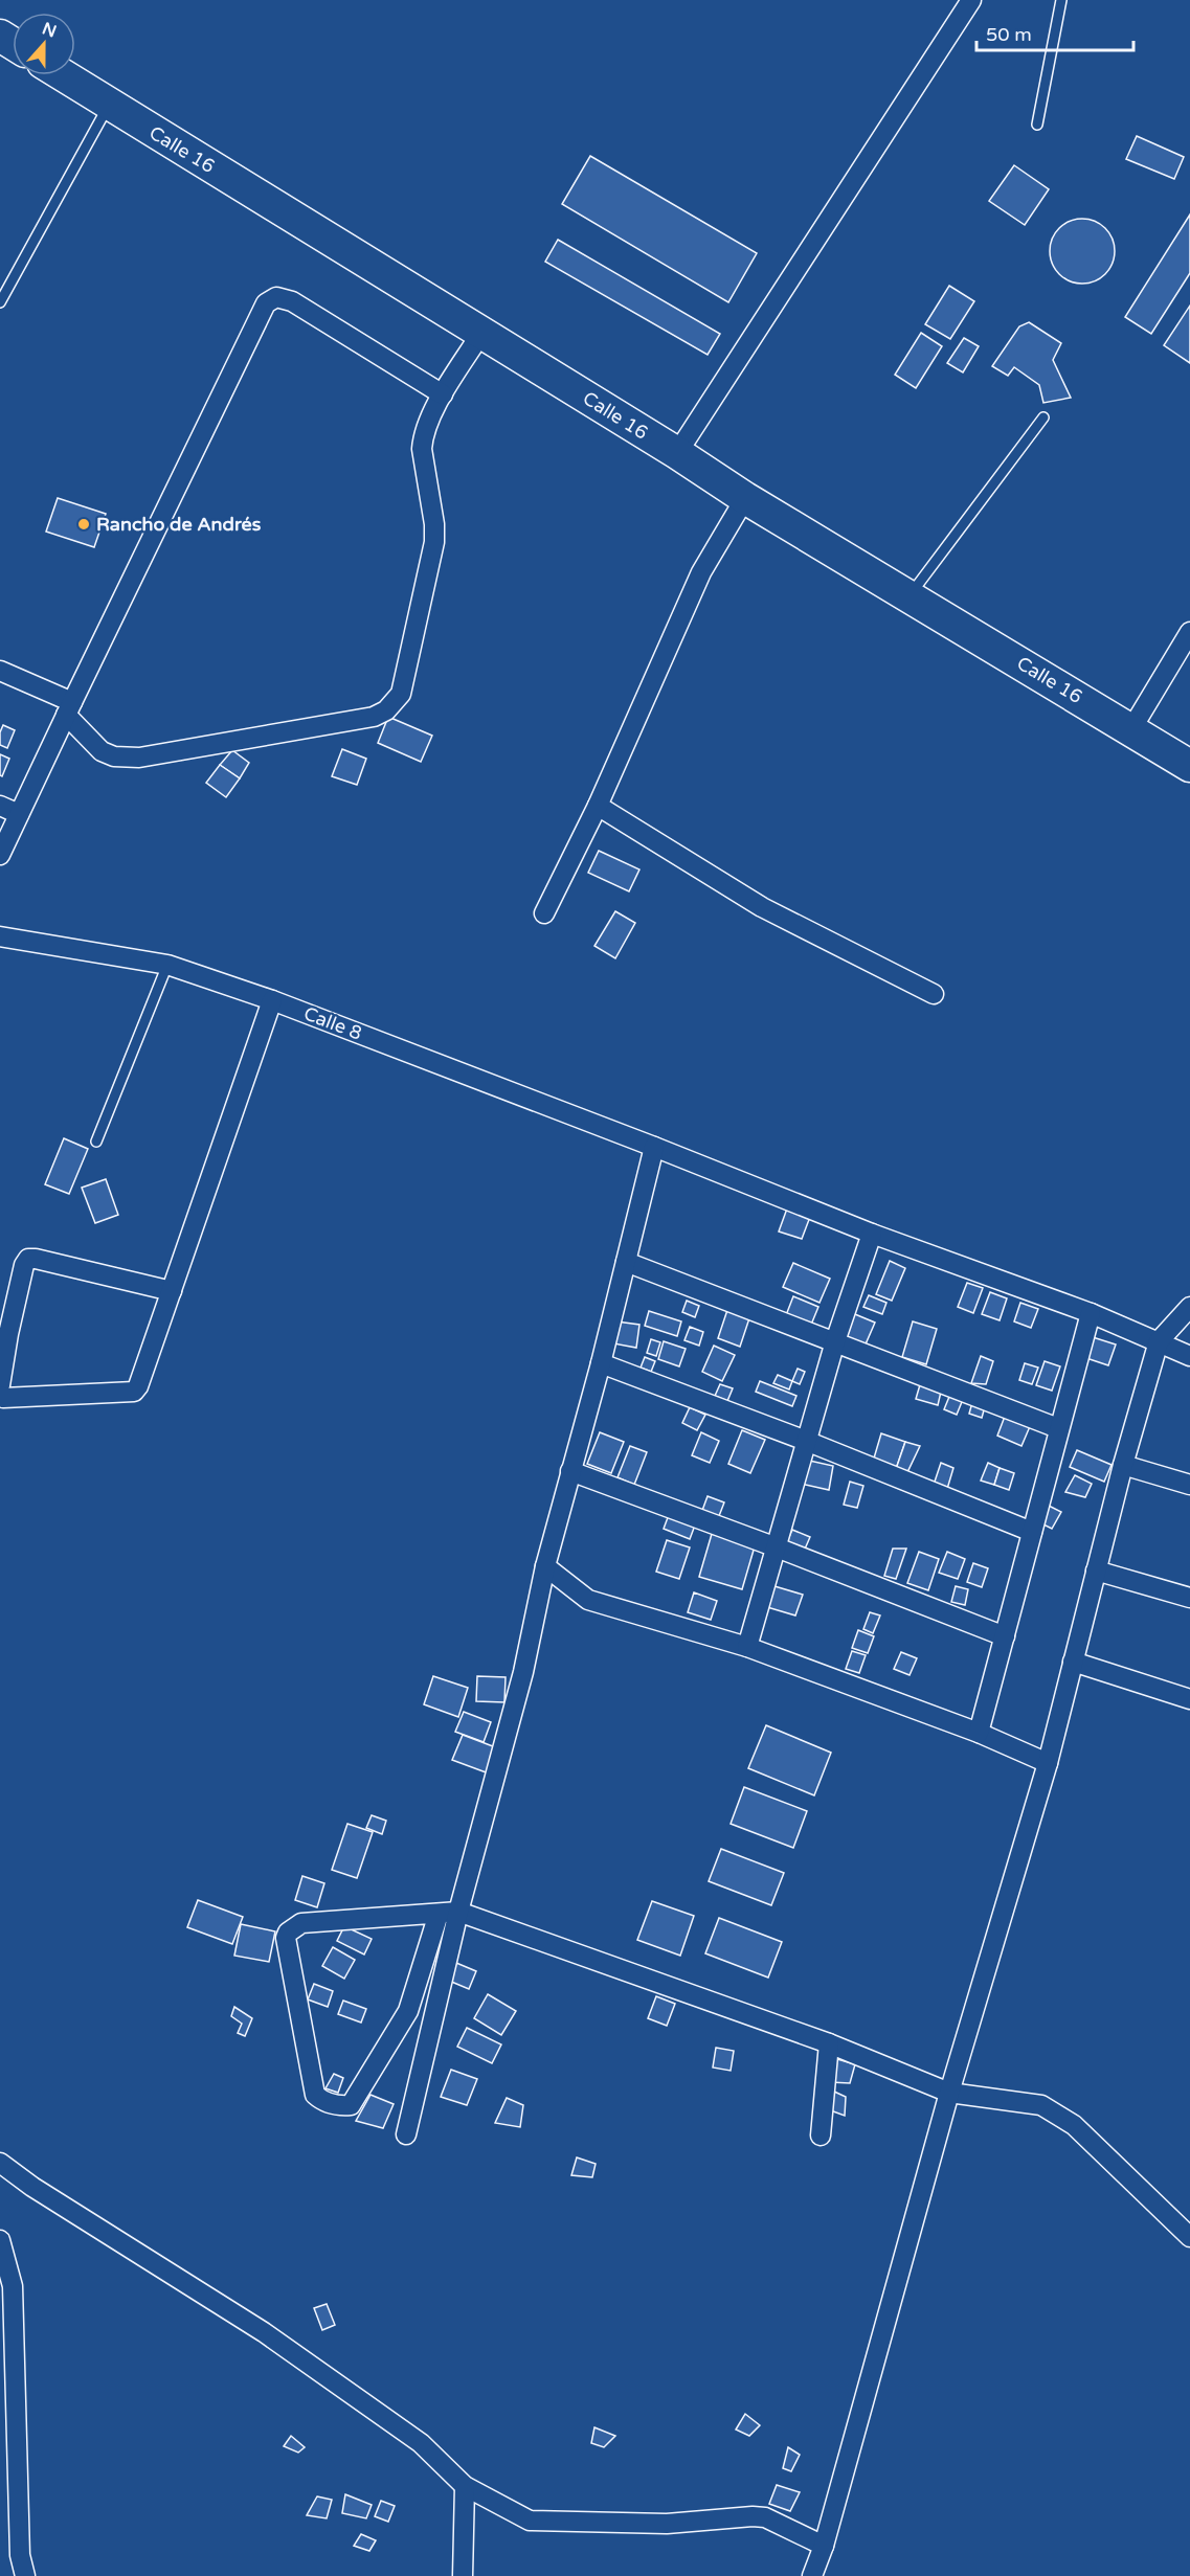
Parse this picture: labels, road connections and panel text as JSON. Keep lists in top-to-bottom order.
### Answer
{
  "streets": {
    "highway": ["Calle 16"],
    "street": ["Calle 8"]
  },
  "places": ["Rancho de Andrés"],
  "scale_bar": "50 m",
  "north": "top"
}
